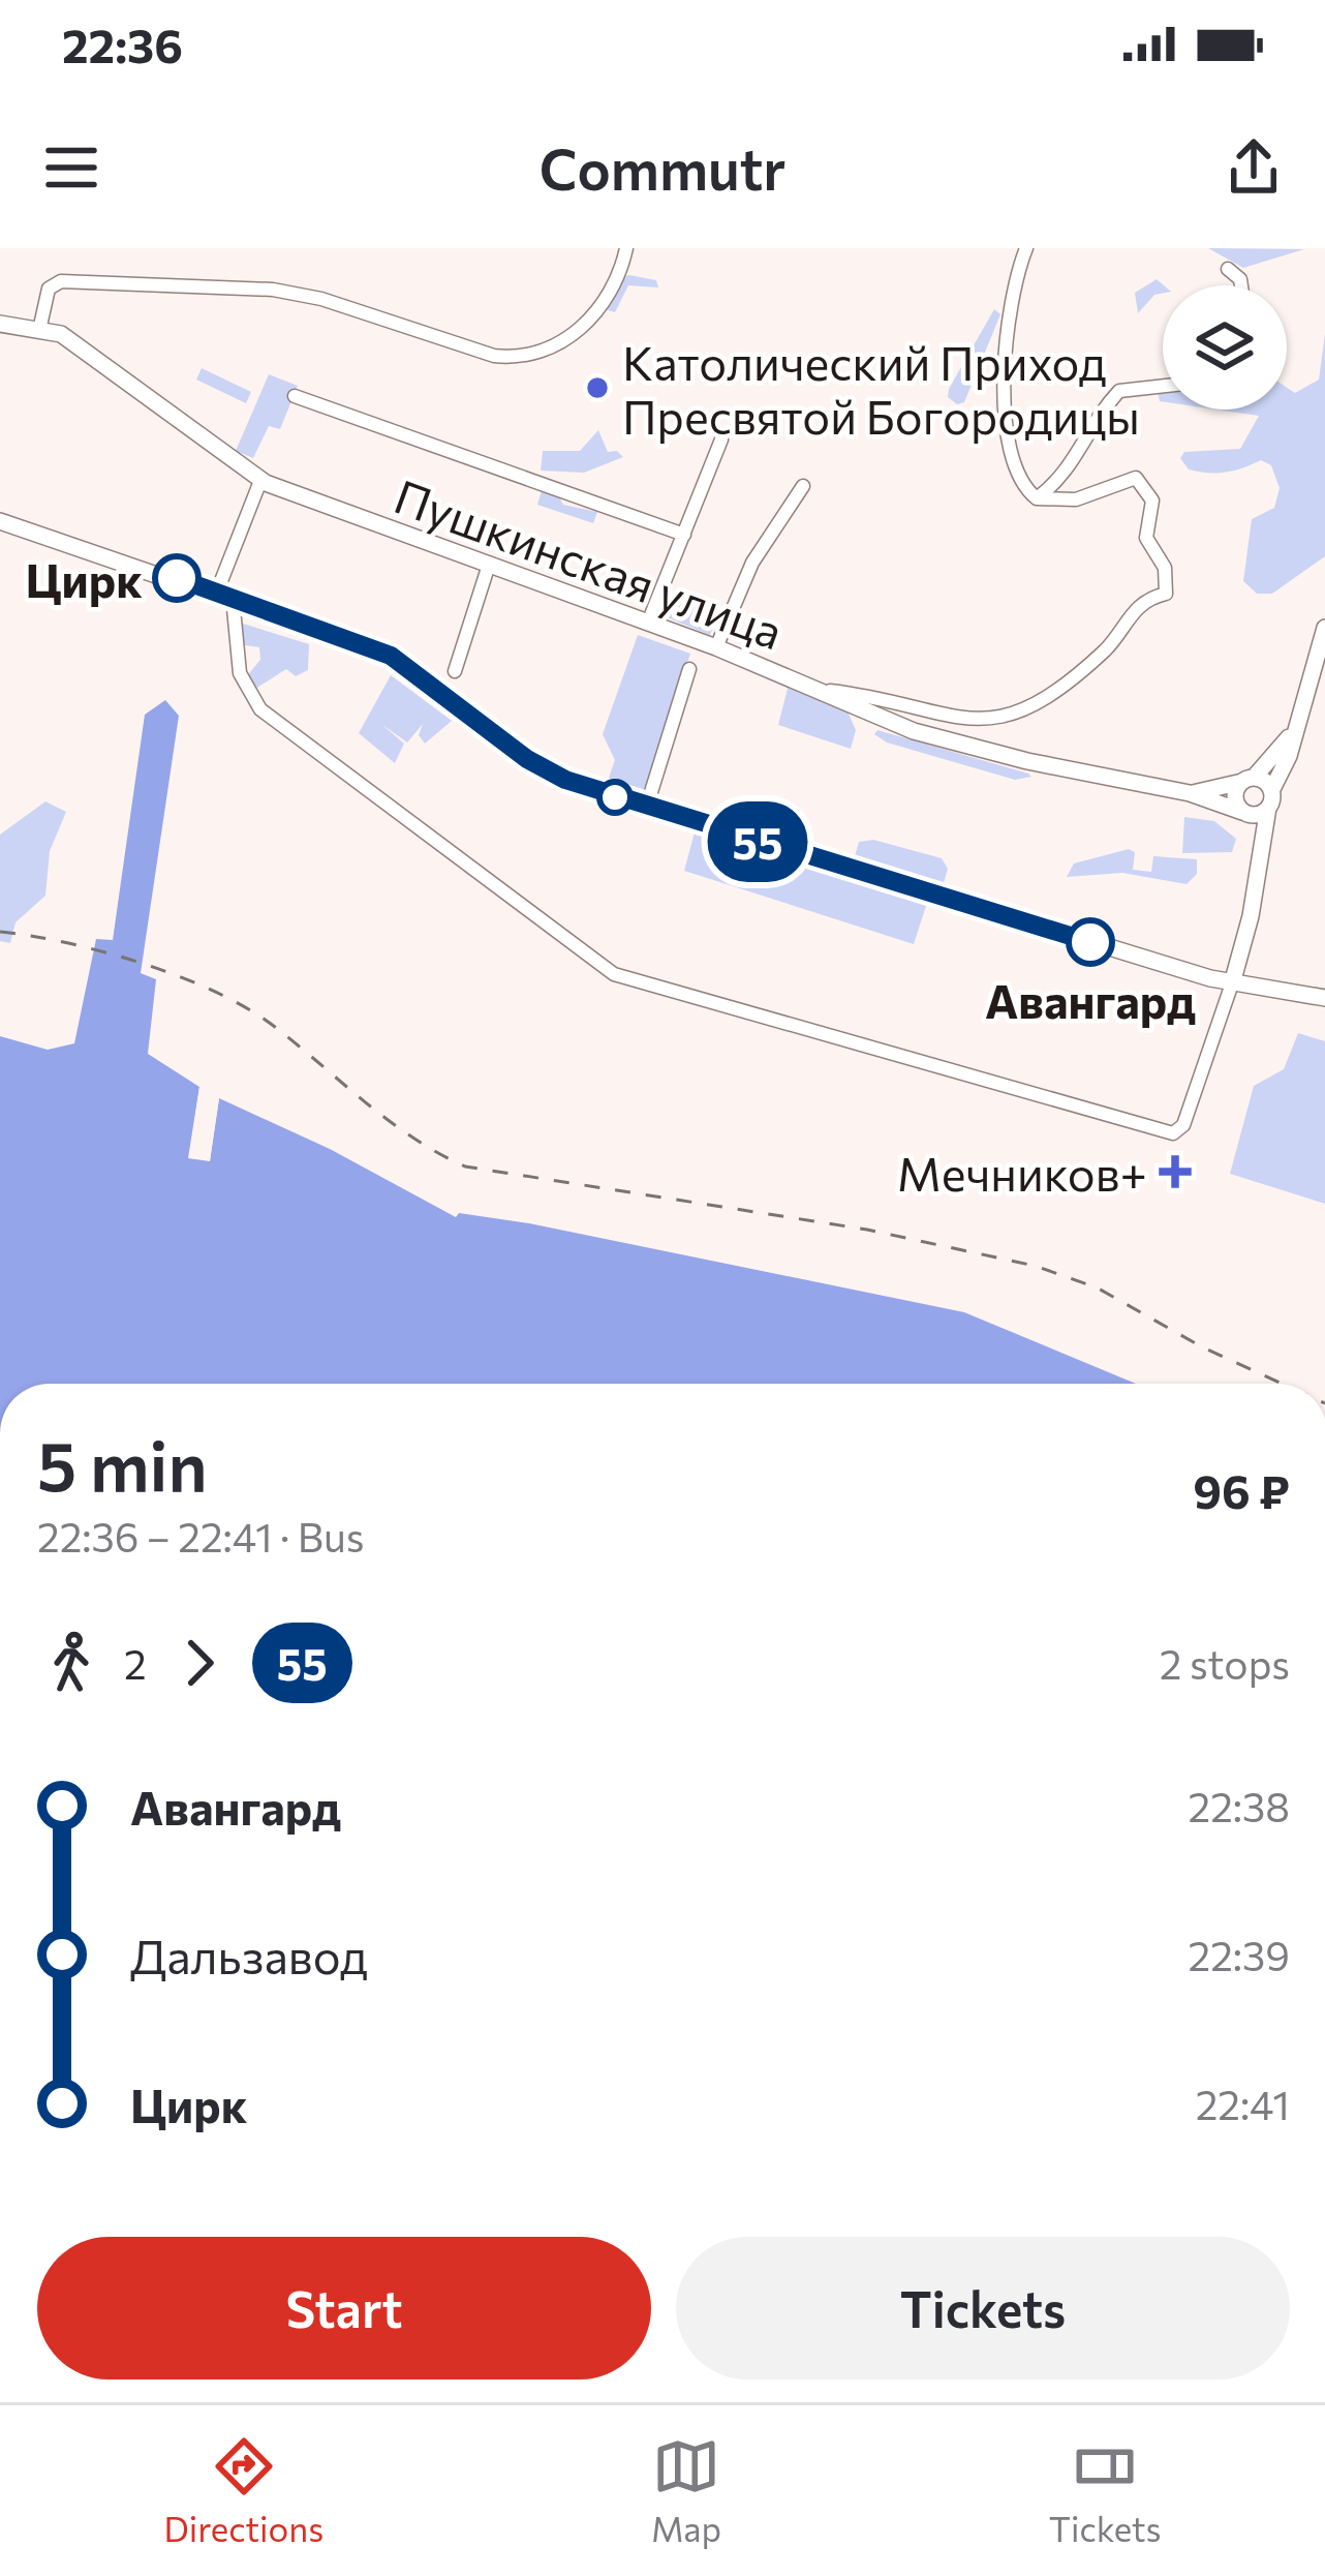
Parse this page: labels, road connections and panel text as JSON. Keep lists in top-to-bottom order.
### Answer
{
  "streets": {
    "main road": ["Пушкинская улица"]
  },
  "places": {
    "other": ["Католический Приход Пресвятой Богородицы", "Цирк", "Авангард"],
    "health": ["Мечников+"]
  },
  "lines": ["bus line 55"],
  "page": {
    "status": "22:36",
    "header": "Commutr",
    "on_map": "55",
    "heading": ["5 min", "22:36 – 22:41 · Bus", "96 ₽"],
    "legs": ["2", "55", "2 stops"],
    "list": [
      {
        "name": "Авангард",
        "value": "22:38"
      },
      {
        "name": "Дальзавод",
        "value": "22:39"
      },
      {
        "name": "Цирк",
        "value": "22:41"
      }
    ],
    "buttons": ["Start", "Tickets"],
    "tabs": ["Directions", "Map", "Tickets"]
  }
}
